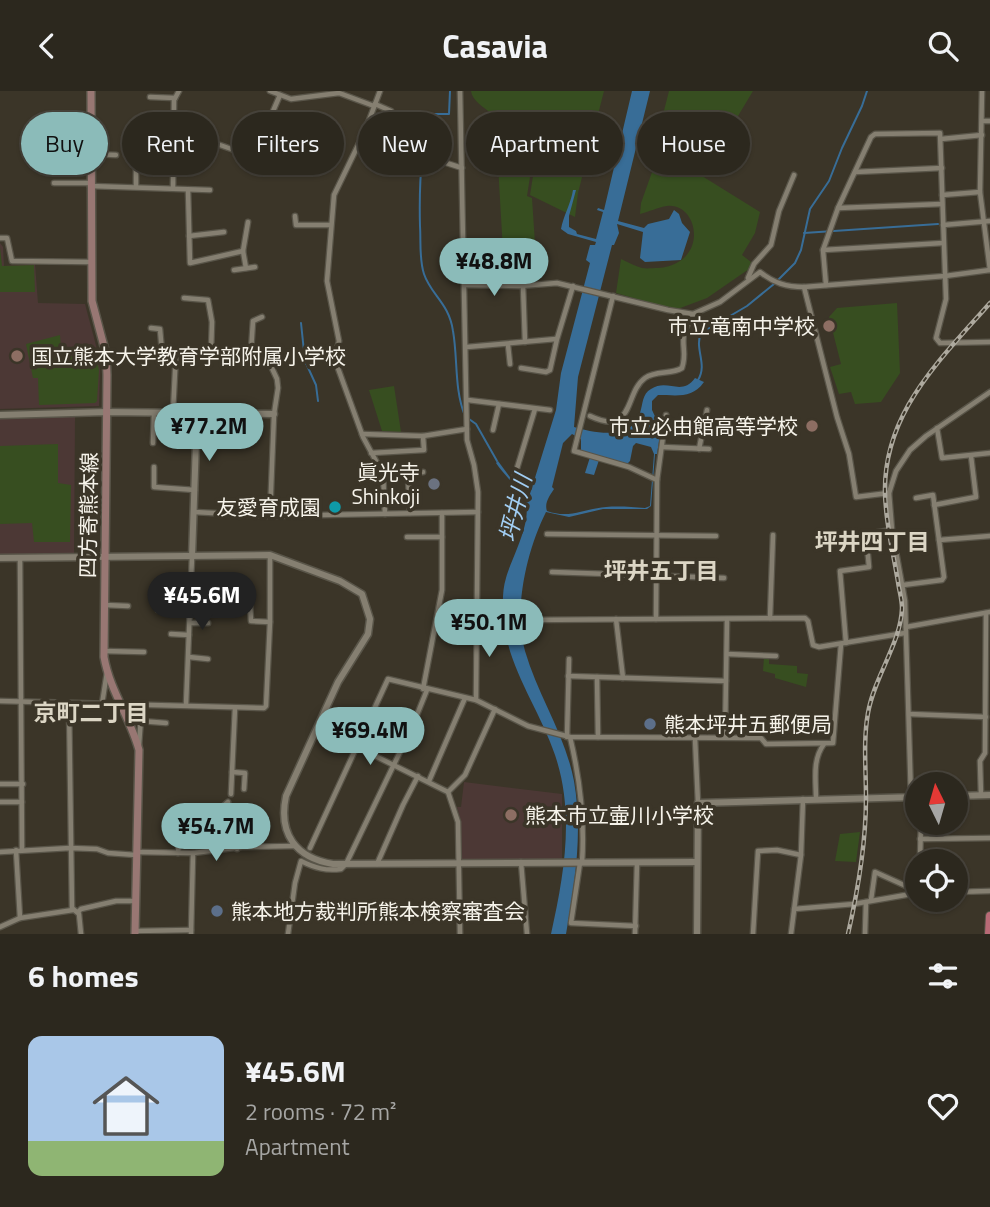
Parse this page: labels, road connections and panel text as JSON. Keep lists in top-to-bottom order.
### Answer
{
  "streets": {
    "main road": ["四方寄熊本線"]
  },
  "districts": ["坪井四丁目", "坪井五丁目", "京町二丁目"],
  "water": ["坪井川"],
  "places": [
    "市立竜南中学校",
    "国立熊本大学教育学部附属小学校",
    "市立必由館高等学校",
    "眞光寺 Shinkoji",
    "友愛育成園",
    "熊本坪井五郵便局",
    "熊本市立壷川小学校",
    "熊本地方裁判所熊本検察審査会"
  ],
  "north": "top",
  "page": {
    "header": "Casavia",
    "chip": [
      "Buy",
      "Rent",
      "Filters",
      "New",
      "Apartment",
      "House"
    ],
    "price": [
      "¥48.8M",
      "¥77.2M",
      "¥45.6M",
      "¥50.1M",
      "¥69.4M",
      "¥54.7M"
    ],
    "heading": "6 homes",
    "list": [
      {
        "name": "¥45.6M",
        "note": "2 rooms · 72 m² · Apartment"
      }
    ]
  }
}
